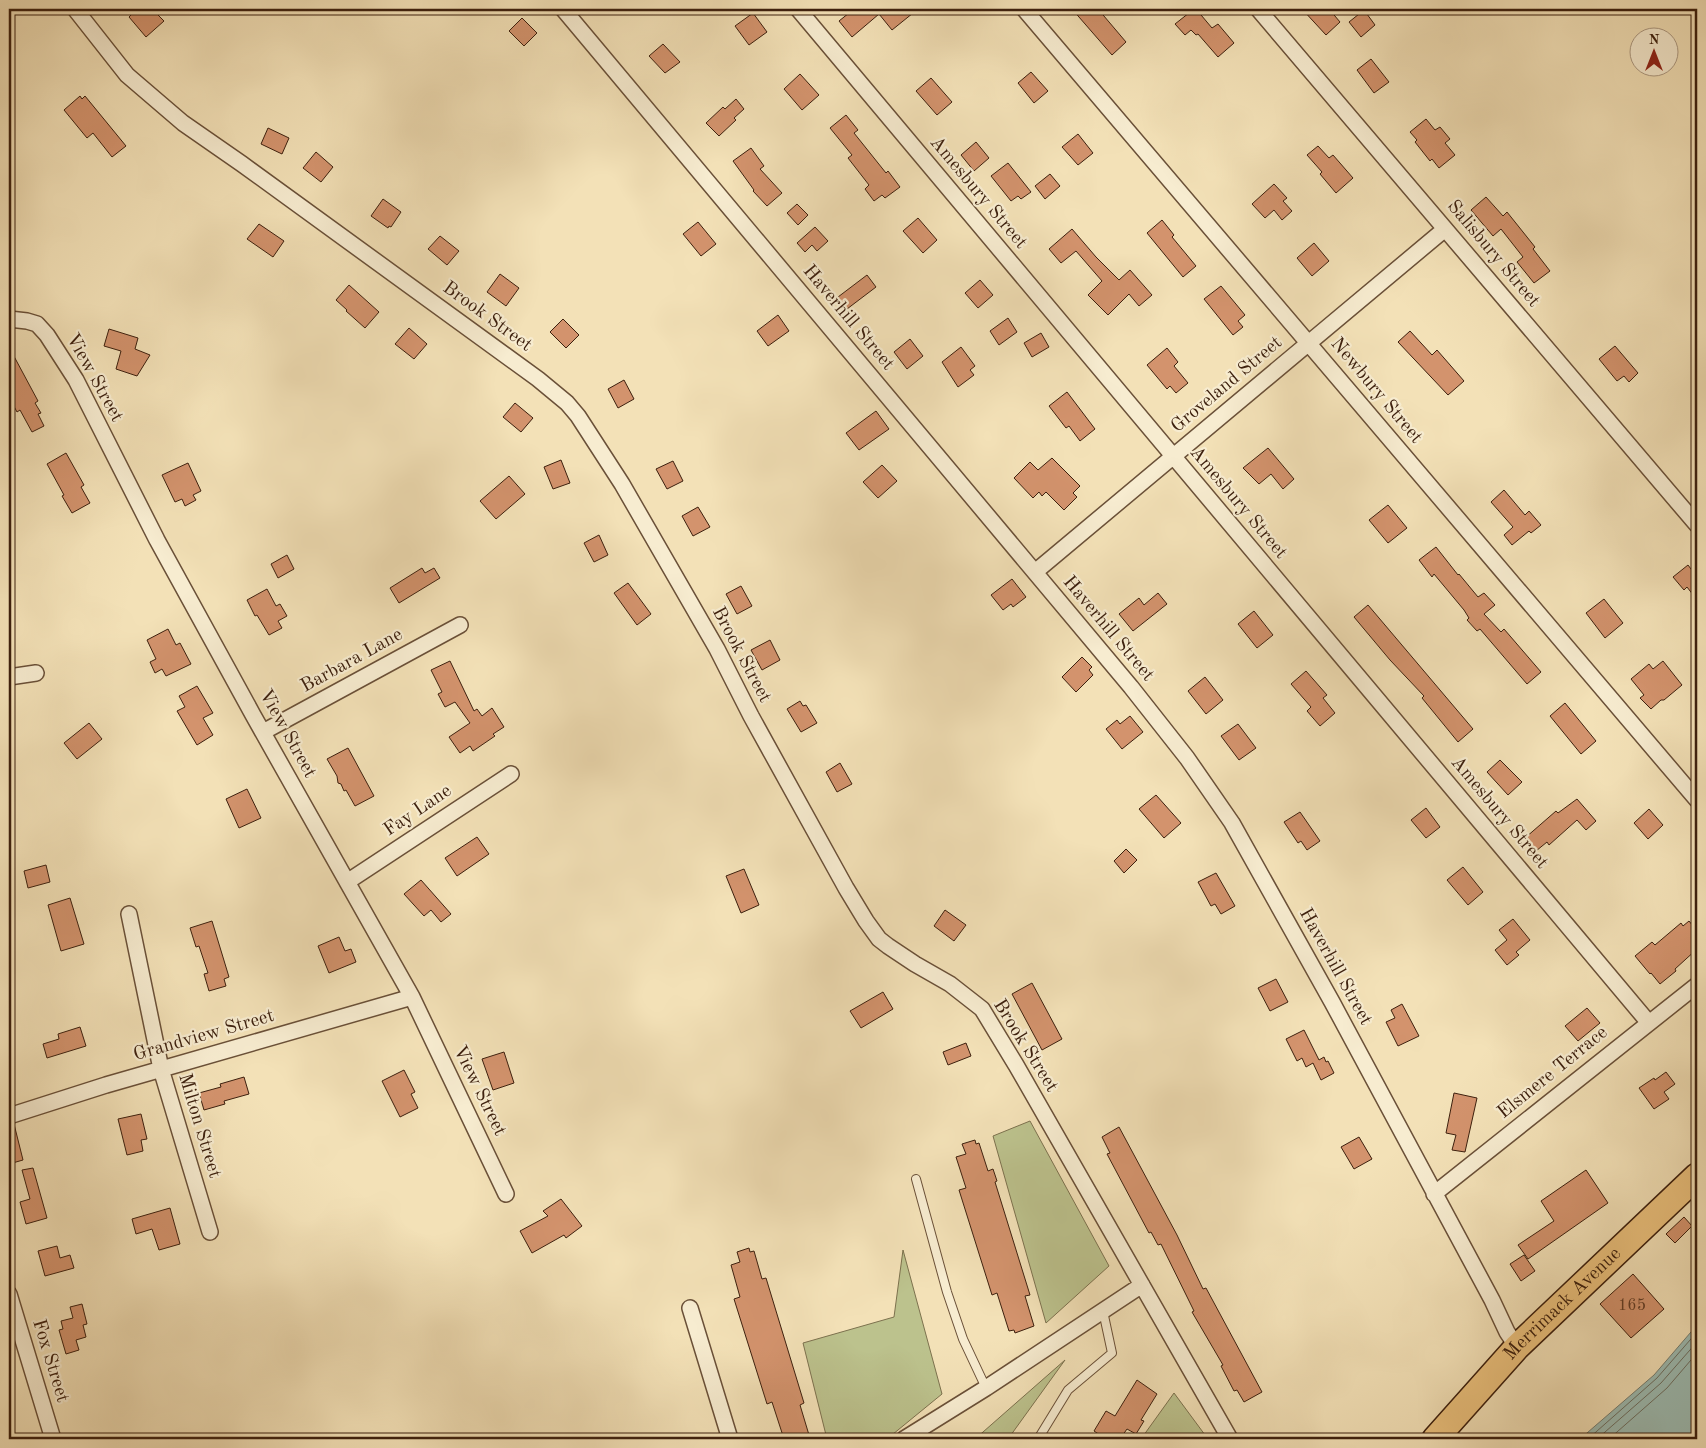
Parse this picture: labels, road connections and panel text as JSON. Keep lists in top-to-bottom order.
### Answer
{
  "streets": {
    "main road": ["Merrimack Avenue"],
    "street": [
      "Amesbury Street",
      "Salisbury Street",
      "Brook Street",
      "Haverhill Street",
      "View Street",
      "Groveland Street",
      "Newbury Street",
      "Barbara Lane",
      "Fay Lane",
      "Grandview Street",
      "Elsmere Terrace",
      "Milton Street",
      "Fox Street"
    ]
  },
  "crossings": [
    ["Amesbury Street", "Groveland Street"],
    ["Amesbury Street", "Elsmere Terrace"],
    ["Salisbury Street", "Groveland Street"],
    ["Haverhill Street", "Groveland Street"],
    ["Haverhill Street", "Elsmere Terrace"],
    ["Haverhill Street", "Merrimack Avenue"],
    ["View Street", "Barbara Lane"],
    ["View Street", "Fay Lane"],
    ["View Street", "Grandview Street"],
    ["Groveland Street", "Newbury Street"],
    ["Grandview Street", "Milton Street"]
  ],
  "house_numbers": ["165"],
  "north": "top"
}
